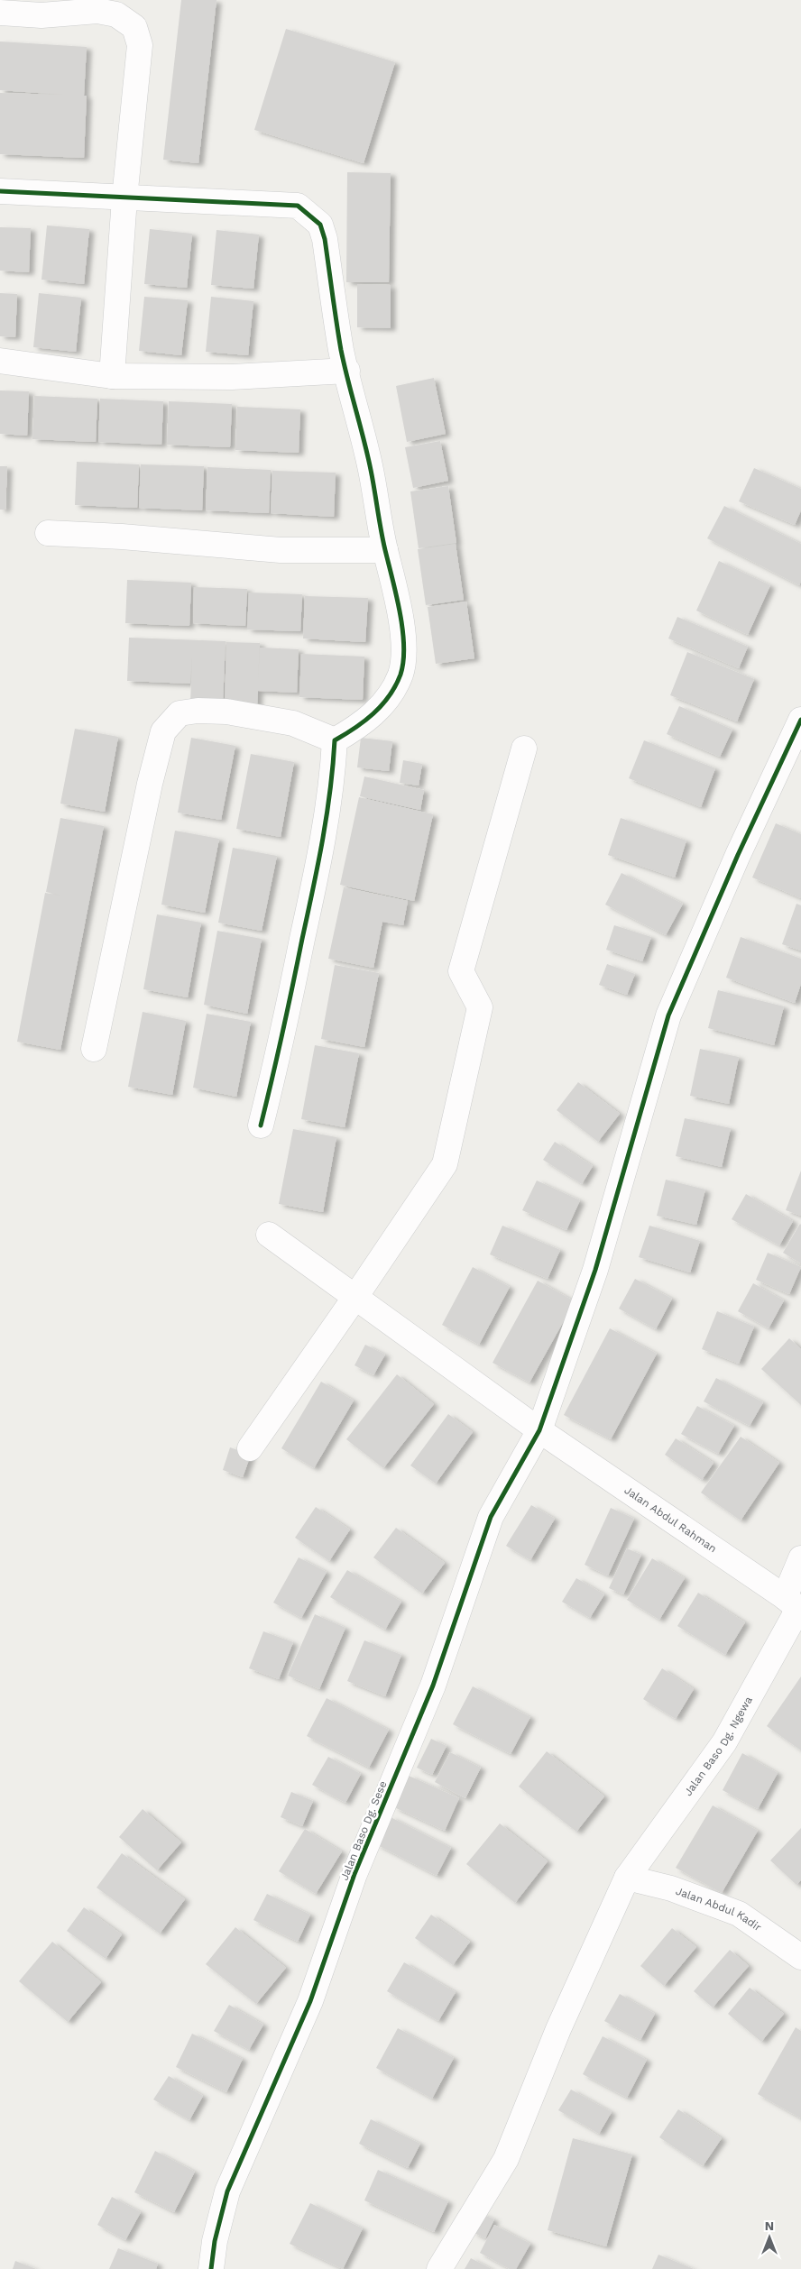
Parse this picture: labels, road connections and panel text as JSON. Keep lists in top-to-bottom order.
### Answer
{
  "streets": {
    "street": [
      "Jalan Abdul Rahman",
      "Jalan Baso Dg. Ngewa",
      "Jalan Baso Dg. Sese",
      "Jalan Abdul Kadir"
    ]
  },
  "crossings": [
    ["Jalan Abdul Rahman", "Jalan Baso Dg. Ngewa"],
    ["Jalan Abdul Rahman", "Jalan Baso Dg. Sese"],
    ["Jalan Baso Dg. Ngewa", "Jalan Abdul Kadir"]
  ],
  "north": "top"
}
